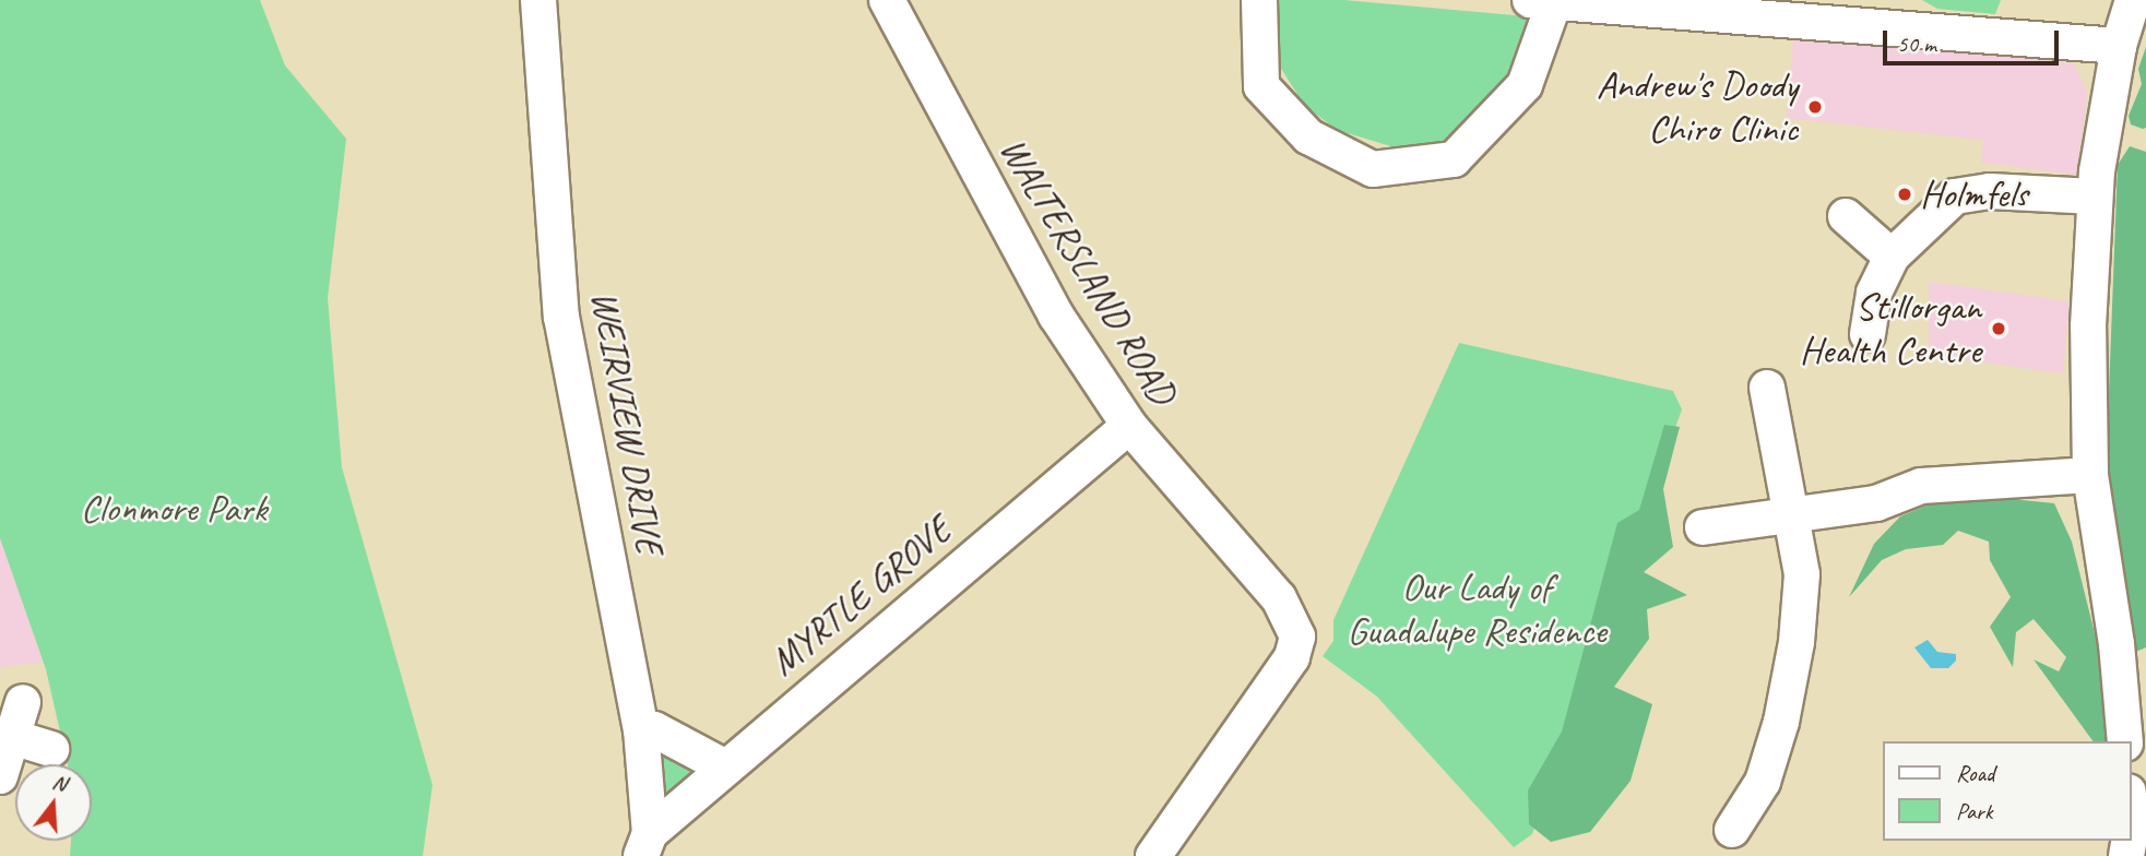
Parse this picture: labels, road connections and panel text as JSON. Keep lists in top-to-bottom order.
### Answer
{
  "streets": {
    "street": ["WALTERSLAND ROAD", "WEIRVIEW DRIVE", "MYRTLE GROVE"]
  },
  "crossings": [
    ["WALTERSLAND ROAD", "MYRTLE GROVE"],
    ["WEIRVIEW DRIVE", "MYRTLE GROVE"]
  ],
  "parks": ["Clonmore Park", "Our Lady of Guadalupe Residence"],
  "places": ["Andrew's Doody Chiro Clinic", "Holmfels", "Stillorgan Health Centre"],
  "legend": ["Road", "Park"],
  "scale_bar": "50 m",
  "north": "top"
}
